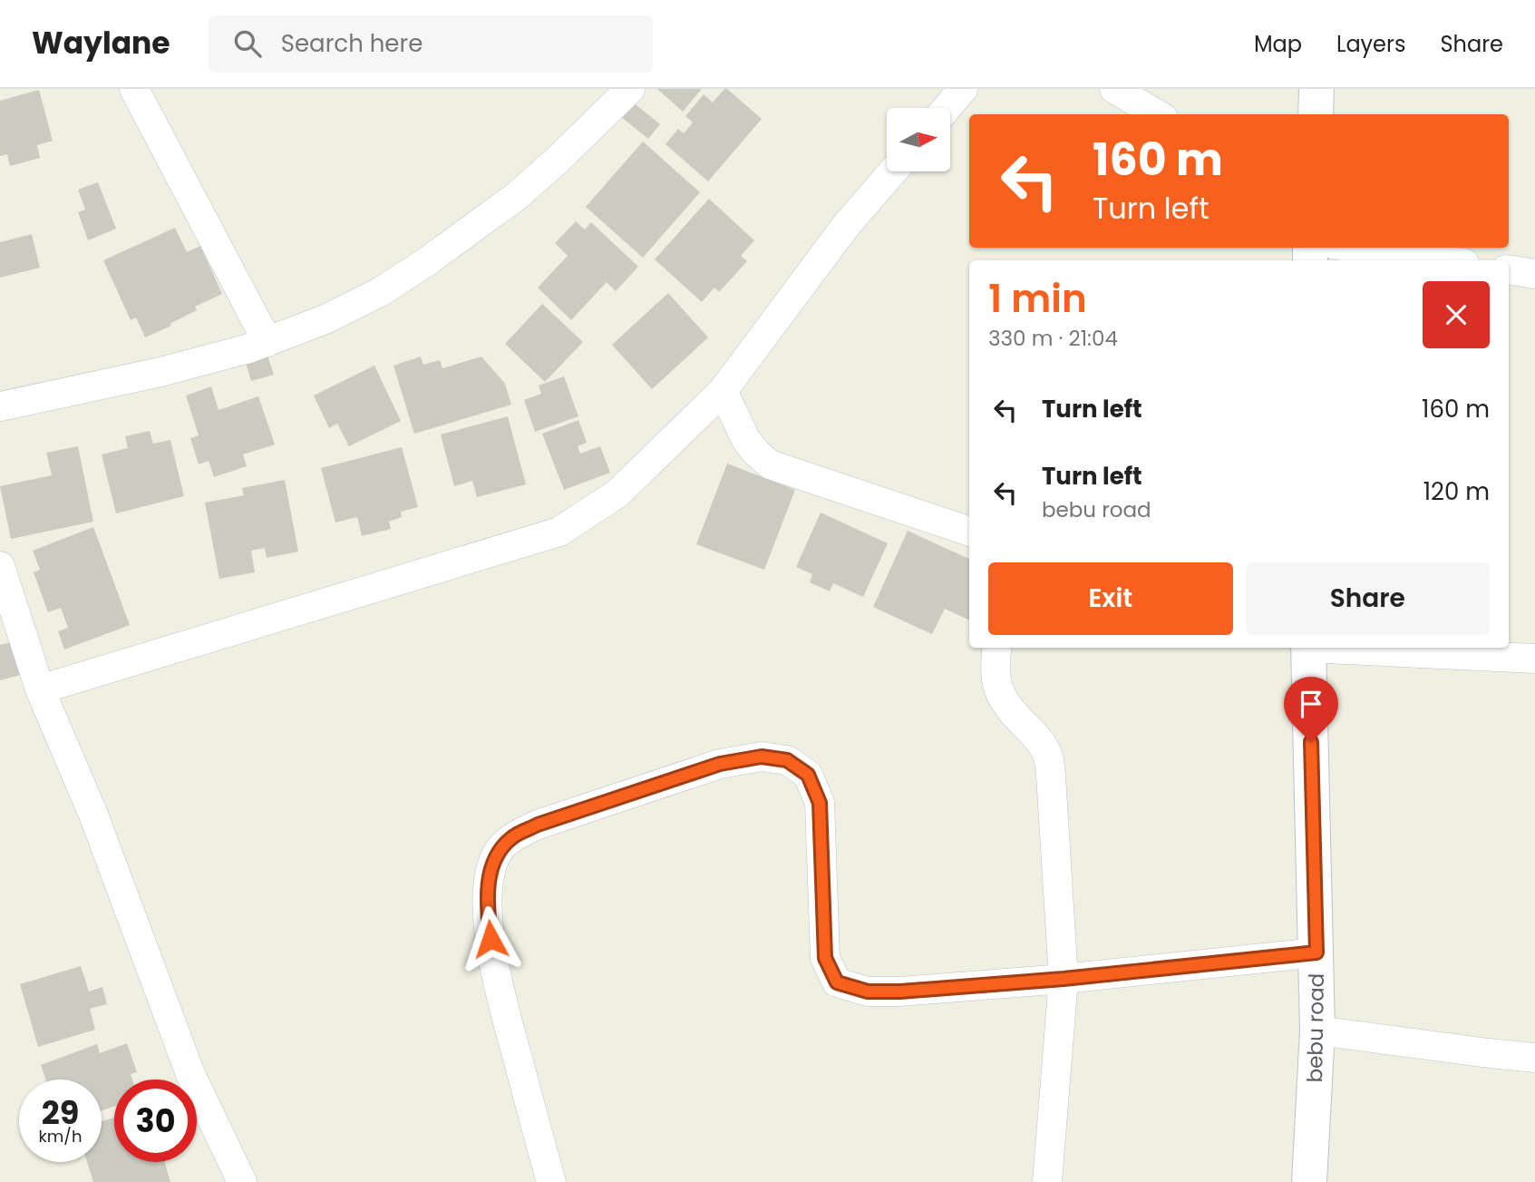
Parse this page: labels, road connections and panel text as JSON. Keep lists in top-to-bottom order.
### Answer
{
  "streets": {
    "street": ["bebu road"]
  },
  "north": "right",
  "page": {
    "header": "Waylane",
    "search": "Search here",
    "nav": ["Map", "Layers", "Share"],
    "turn": ["160 m", "Turn left"],
    "heading": ["1 min", "330 m · 21:04"],
    "list": [
      {
        "name": "Turn left",
        "value": "160 m"
      },
      {
        "name": "Turn left",
        "note": "bebu road",
        "value": "120 m"
      }
    ],
    "buttons": ["Exit", "Share"],
    "speed": "29 km/h",
    "limit": "30"
  }
}
